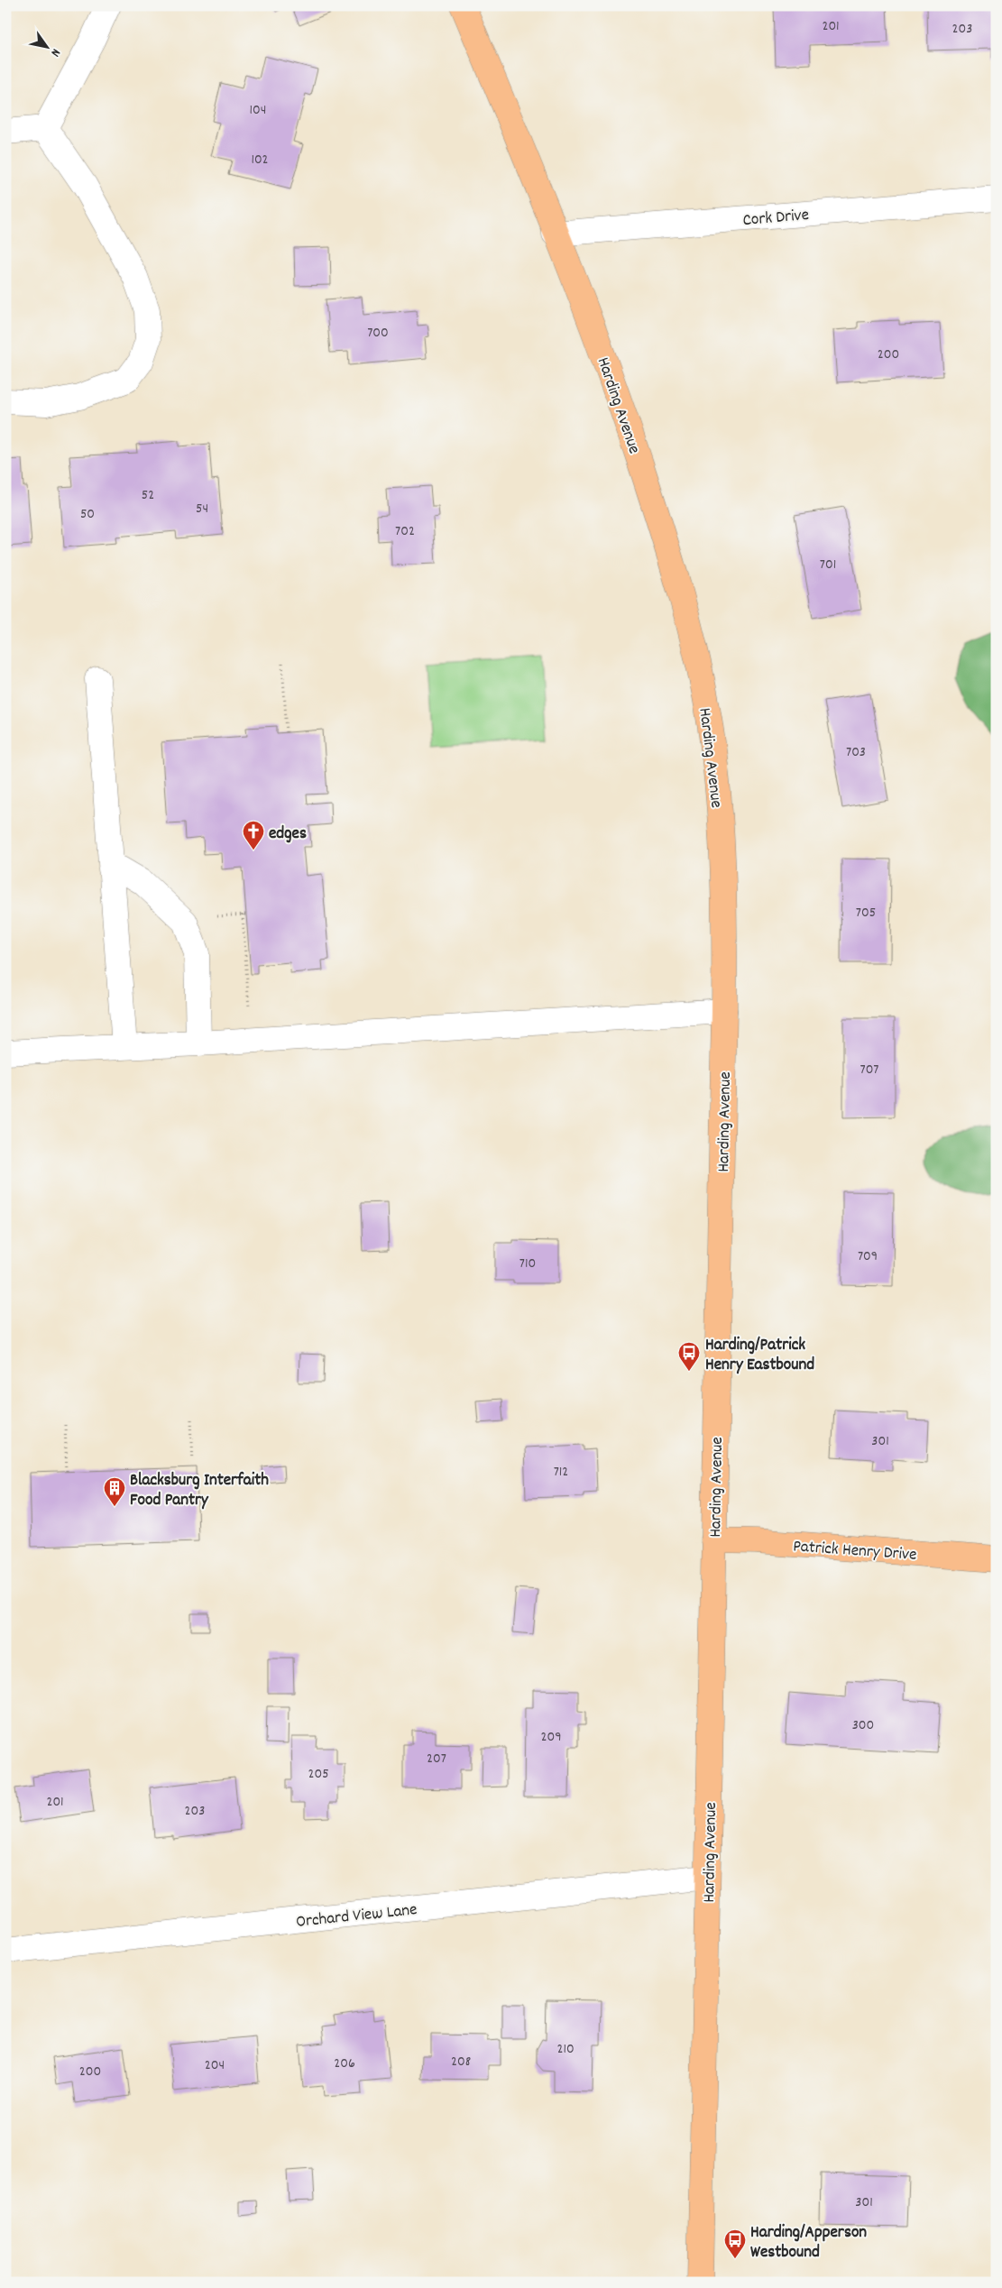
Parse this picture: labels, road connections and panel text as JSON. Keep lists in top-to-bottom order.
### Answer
{
  "streets": {
    "main road": ["Harding Avenue", "Patrick Henry Drive"],
    "street": ["Cork Drive", "Orchard View Lane"]
  },
  "crossings": [
    ["Cork Drive", "Harding Avenue"],
    ["Harding Avenue", "Patrick Henry Drive"],
    ["Harding Avenue", "Orchard View Lane"]
  ],
  "places": {
    "church": ["edges"],
    "bus stop": ["Harding/Patrick Henry Eastbound", "Harding/Apperson Westbound"],
    "building": ["Blacksburg Interfaith Food Pantry"]
  },
  "house_numbers": [
    "201",
    "203",
    "104",
    "102",
    "700",
    "200",
    "52",
    "54",
    "50",
    "702",
    "701",
    "703",
    "705",
    "707",
    "709",
    "710",
    "301",
    "712",
    "300",
    "209",
    "207",
    "205",
    "201",
    "203",
    "210",
    "208",
    "206",
    "204",
    "200",
    "301"
  ],
  "north": "bottom right"
}
